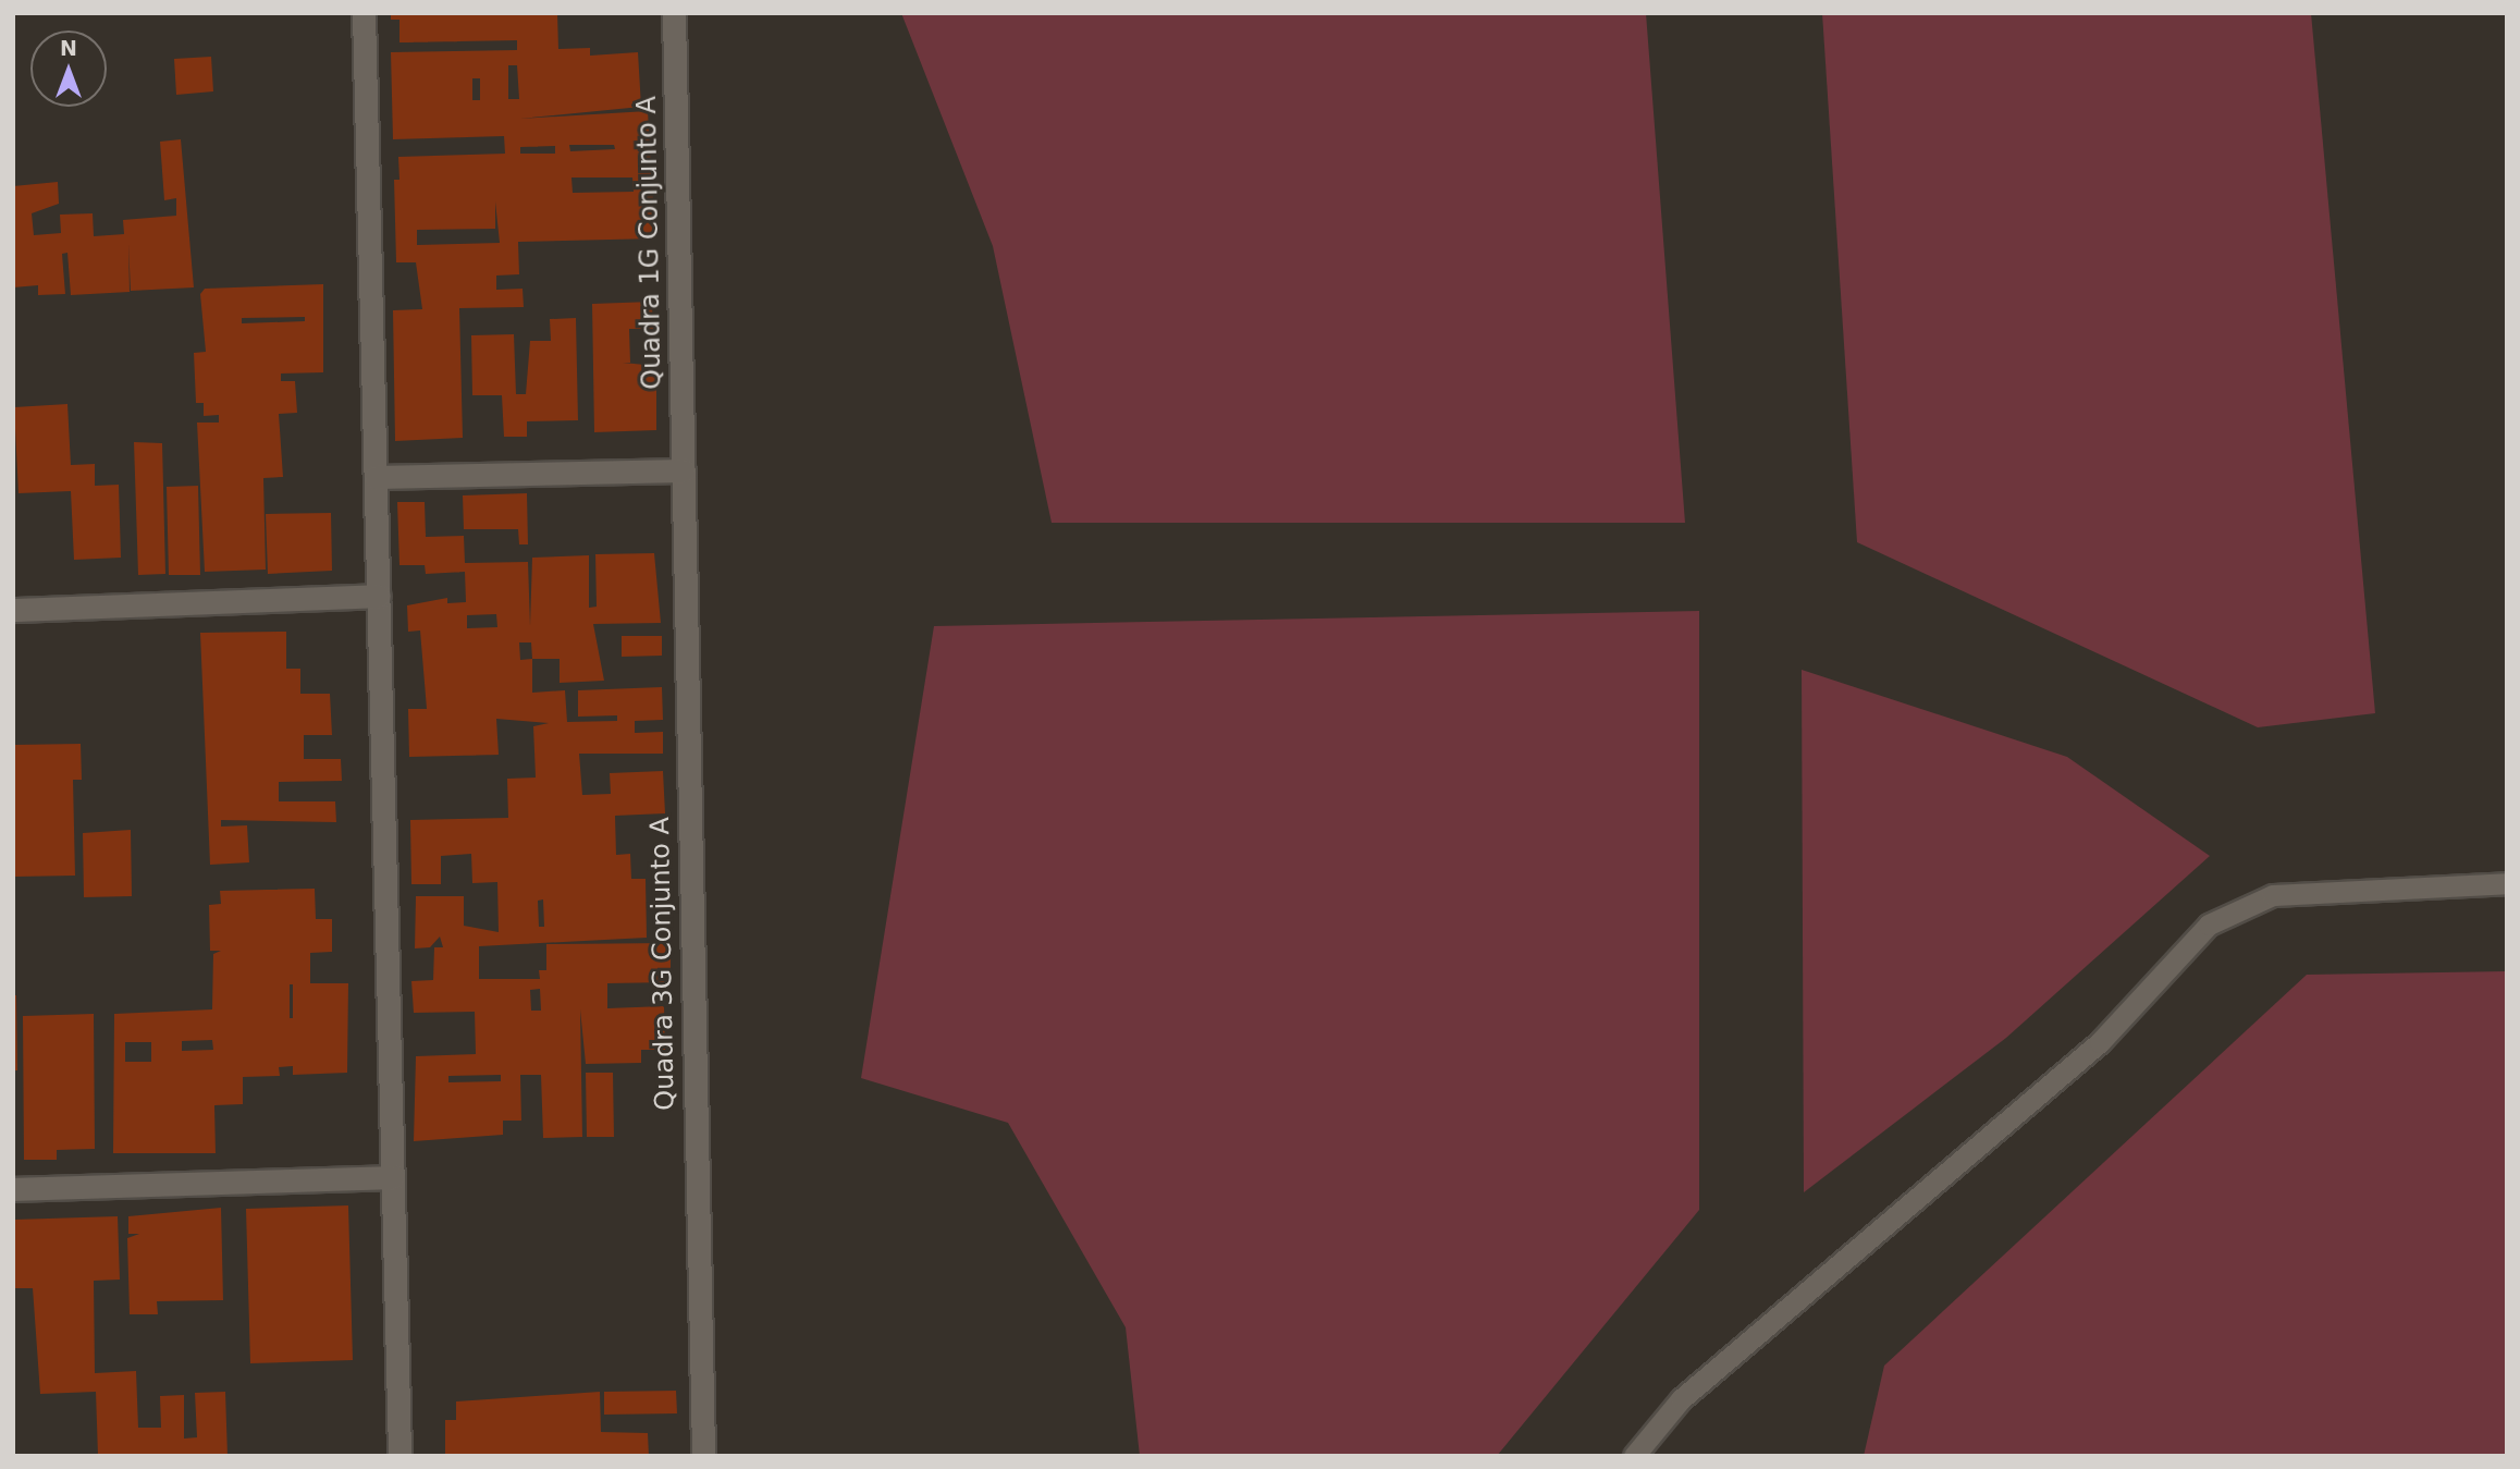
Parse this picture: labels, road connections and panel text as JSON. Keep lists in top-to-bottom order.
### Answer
{
  "streets": {
    "street": ["Quadra 1G Conjunto A", "Quadra 3G Conjunto A"]
  },
  "crossings": [
    ["Quadra 1G Conjunto A", "Quadra 3G Conjunto A"]
  ],
  "north": "top"
}
